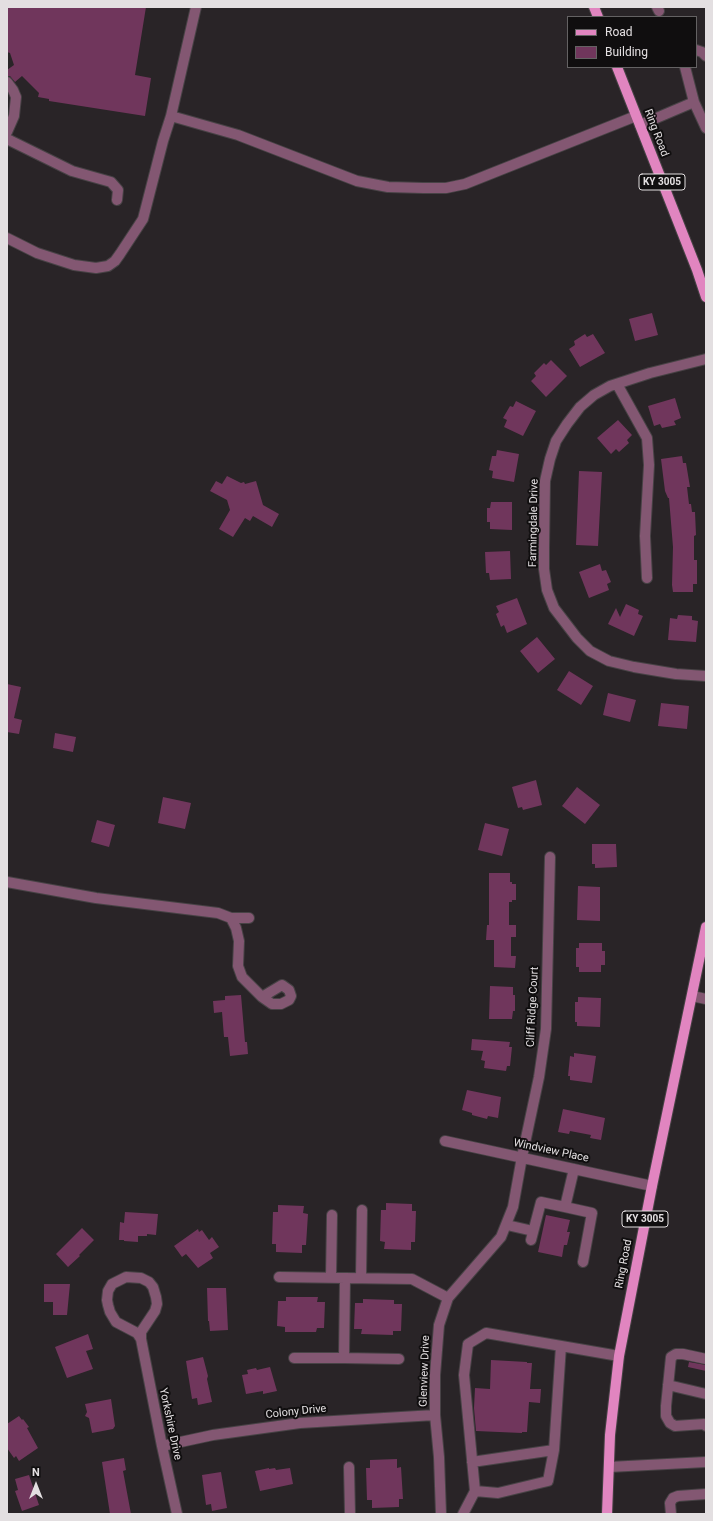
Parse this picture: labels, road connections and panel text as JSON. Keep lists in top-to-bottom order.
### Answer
{
  "streets": {
    "main road": ["Ring Road", "KY 3005"],
    "street": [
      "Farmingdale Drive",
      "Cliff Ridge Court",
      "Windview Place",
      "Glenview Drive",
      "Colony Drive",
      "Yorkshire Drive"
    ]
  },
  "crossings": [
    ["Ring Road", "Windview Place"],
    ["Cliff Ridge Court", "Windview Place"],
    ["Cliff Ridge Court", "Glenview Drive"],
    ["Windview Place", "Glenview Drive"],
    ["Glenview Drive", "Colony Drive"],
    ["Colony Drive", "Yorkshire Drive"]
  ],
  "legend": ["Road", "Building"],
  "north": "top"
}
